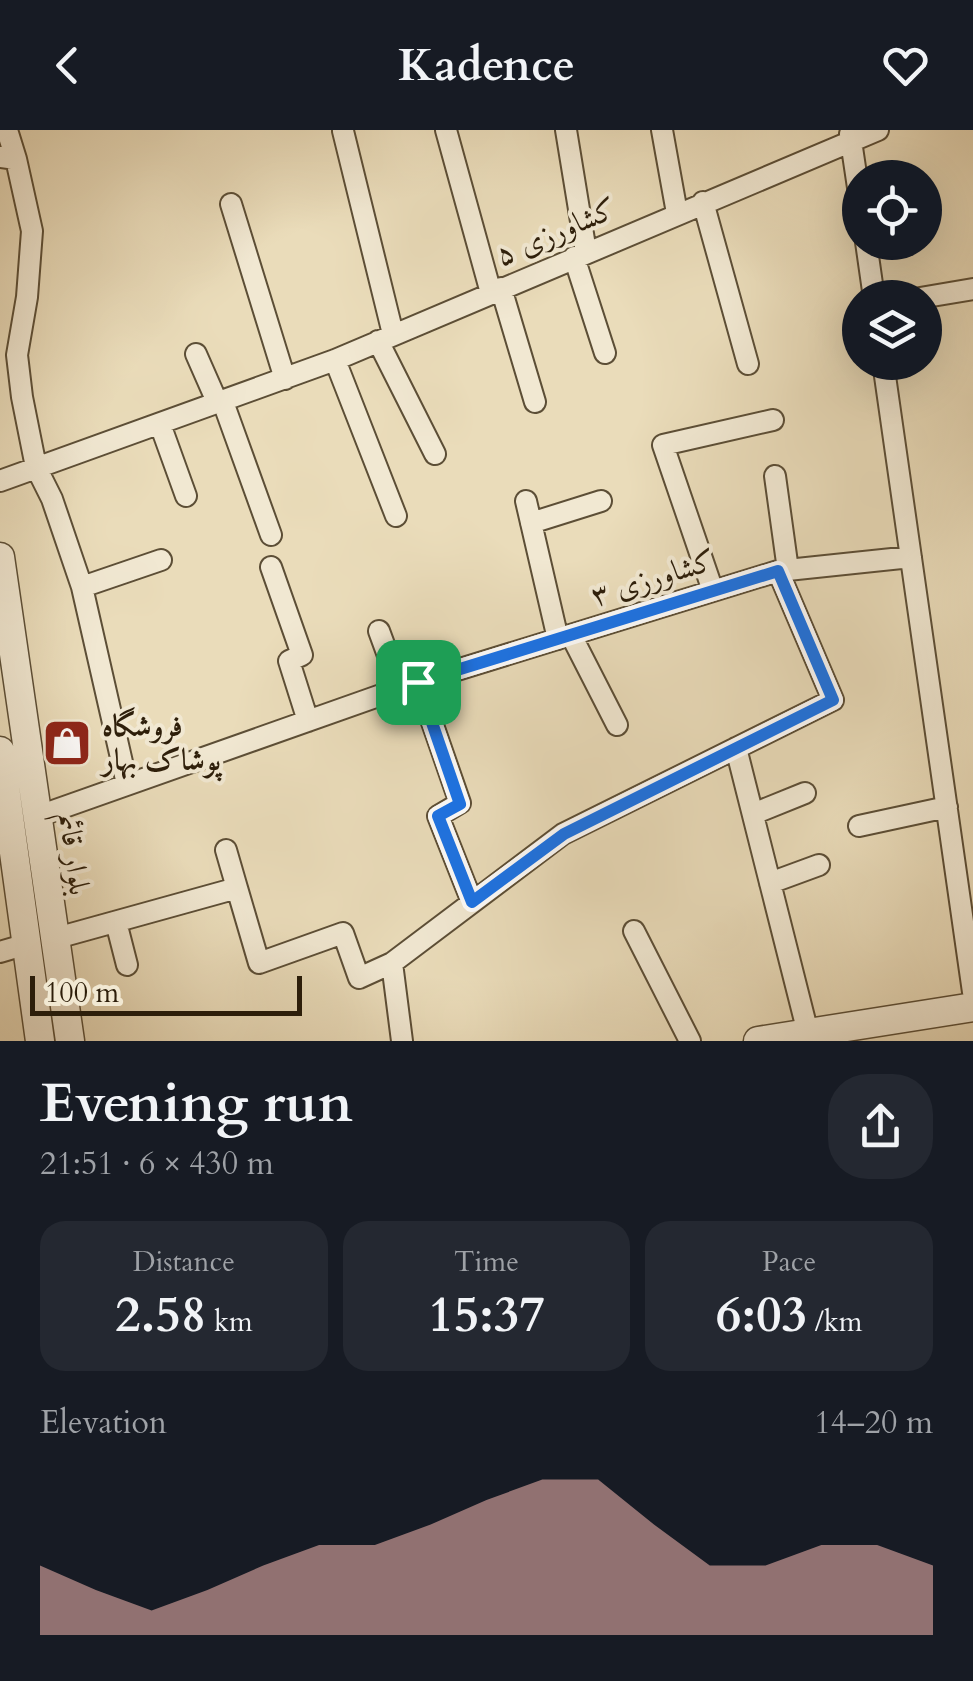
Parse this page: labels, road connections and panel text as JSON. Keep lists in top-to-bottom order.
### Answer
{
  "streets": {
    "street": ["کشاورزی ۵", "کشاورزی ۳", "بلوار قائم"]
  },
  "crossings": [
    ["کشاورزی ۳", "بلوار قائم"]
  ],
  "places": {
    "shop": ["فروشگاه پوشاک بهار"]
  },
  "scale_bar": "100 m",
  "page": {
    "header": "Kadence",
    "scale": "100 m",
    "heading": ["Evening run", "21:51 · 6 × 430 m"],
    "stats": [
      ["Distance", "2.58 km"],
      ["Time", "15:37"],
      ["Pace", "6:03 /km"]
    ],
    "chart": ["Elevation", "14–20 m"]
  }
}
